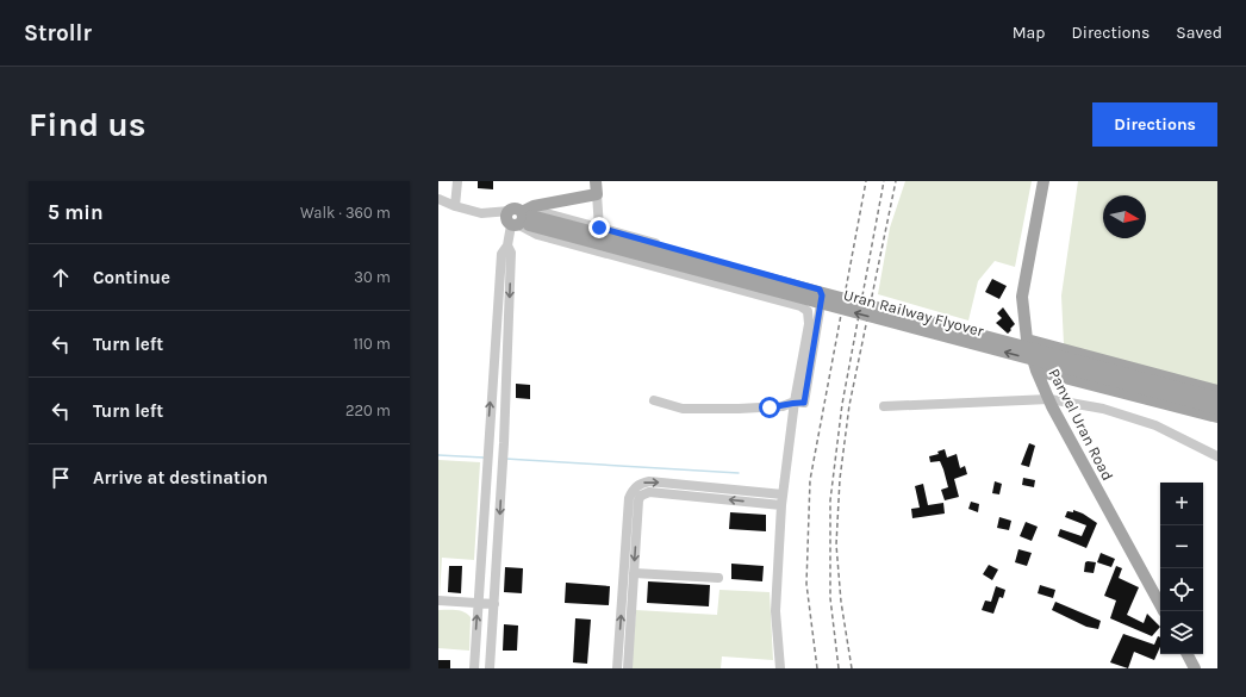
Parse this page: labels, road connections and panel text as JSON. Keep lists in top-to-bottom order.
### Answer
{
  "streets": {
    "main road": ["Uran Railway Flyover", "Panvel Uran Road"]
  },
  "north": "right",
  "page": {
    "header": "Strollr",
    "nav": ["Map", "Directions", "Saved"],
    "buttons": "Directions",
    "title": "Find us",
    "heading": ["5 min", "Walk · 360 m"],
    "list": [
      ["Continue", "30 m"],
      ["Turn left", "110 m"],
      ["Turn left", "220 m"],
      "Arrive at destination"
    ],
    "map_buttons": ["+", "−"]
  }
}
